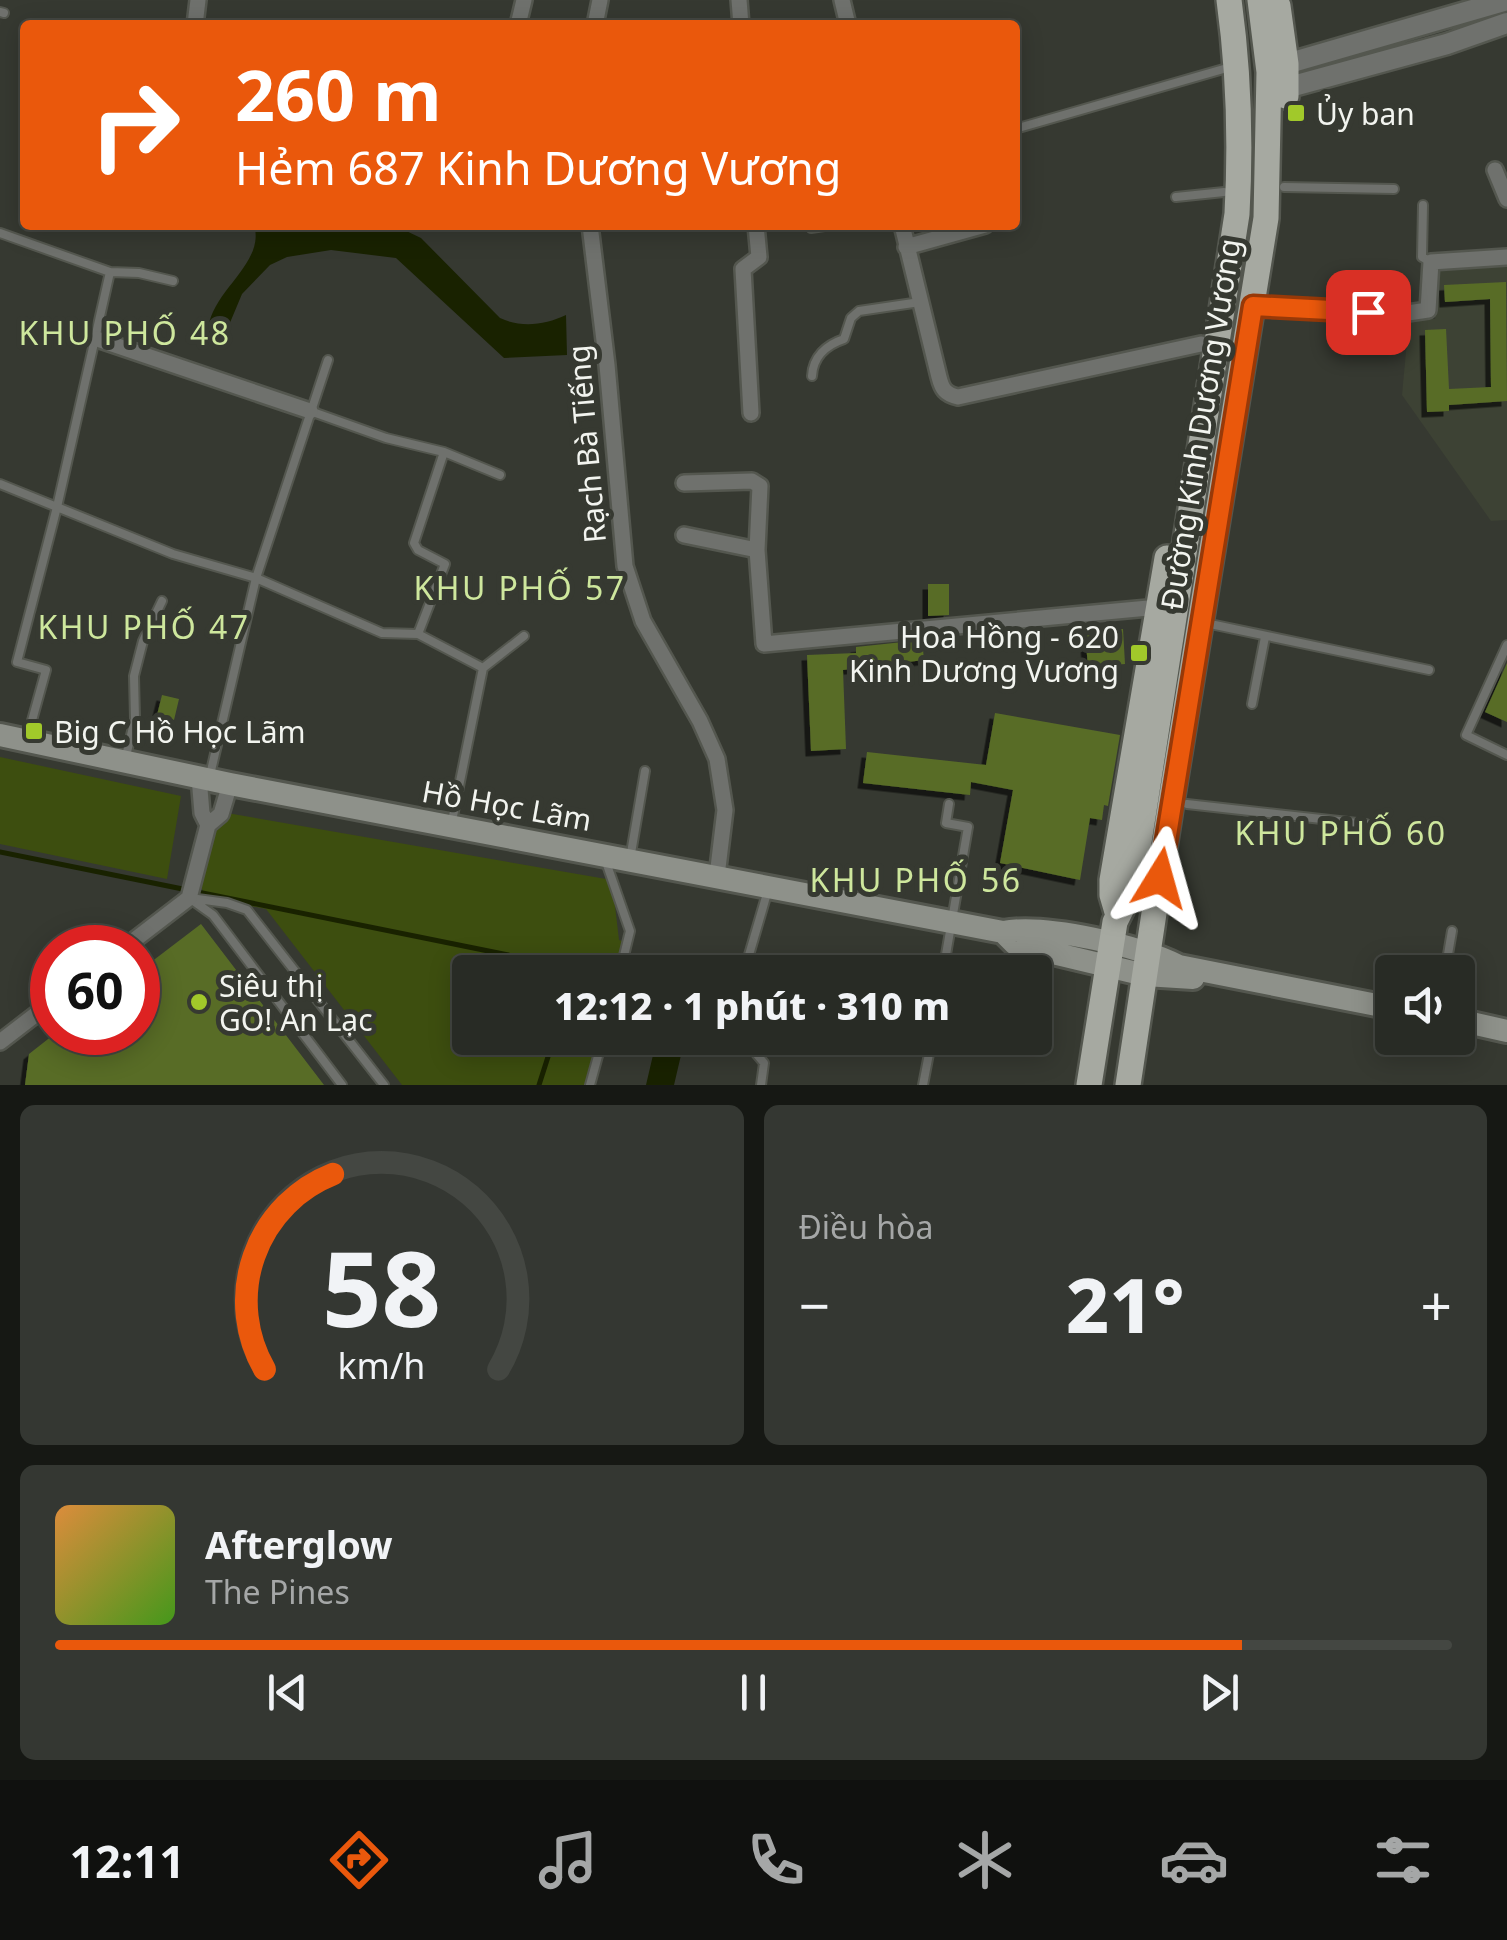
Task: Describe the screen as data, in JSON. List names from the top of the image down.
{
  "streets": {
    "main road": ["Đường Kinh Dương Vương", "Hồ Học Lãm"],
    "street": ["Rạch Bà Tiếng"]
  },
  "crossings": [
    ["Đường Kinh Dương Vương", "Hồ Học Lãm"],
    ["Rạch Bà Tiếng", "Hồ Học Lãm"]
  ],
  "districts": [
    "KHU PHỐ 48",
    "KHU PHỐ 57",
    "KHU PHỐ 47",
    "KHU PHỐ 60",
    "KHU PHỐ 56"
  ],
  "places": {
    "transit": ["Ủy ban", "Hoa Hồng - 620 Kinh Dương Vương", "Big C Hồ Học Lãm"],
    "other": ["Siêu thị GO! An Lạc"]
  },
  "page": {
    "turn": ["260 m", "Hẻm 687 Kinh Dương Vương"],
    "limit": "60",
    "trip": "12:12 · 1 phút · 310 m",
    "tile": "Điều hòa",
    "heat": ["−", "21°", "+"],
    "song": ["Afterglow", "The Pines"],
    "tabs": "12:11",
    "gauge": ["58", "km/h"]
  }
}
